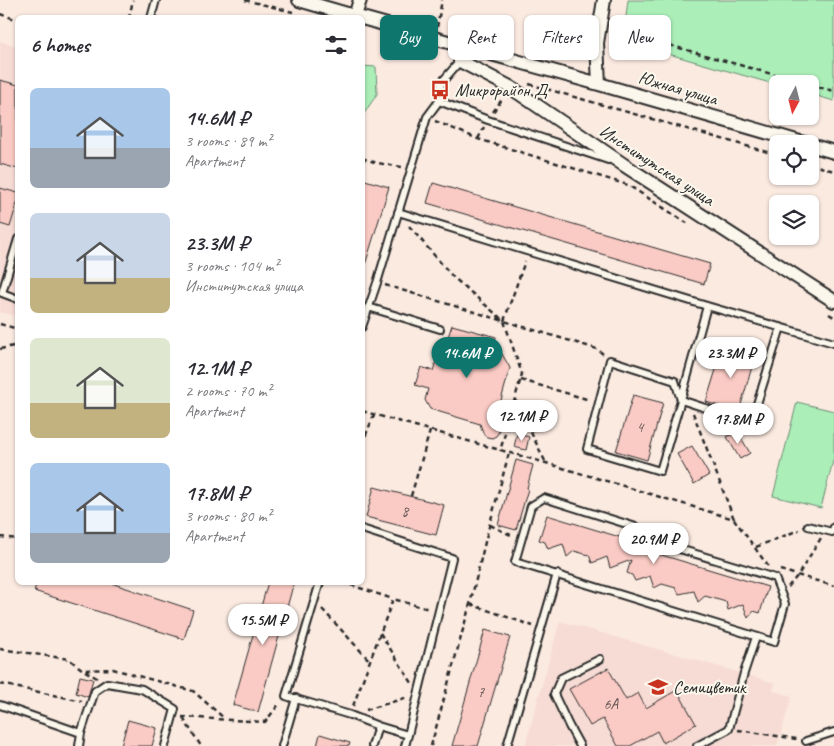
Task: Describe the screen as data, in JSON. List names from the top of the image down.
{
  "streets": {
    "street": ["Южная улица", "Институтская улица"]
  },
  "places": {
    "bus stop": ["Микрорайон Д"],
    "school or university": ["Семицветик"]
  },
  "house_numbers": [
    "4",
    "8",
    "7",
    "6А"
  ],
  "north": "bottom",
  "page": {
    "chip": [
      "Buy",
      "Rent",
      "Filters",
      "New"
    ],
    "heading": "6 homes",
    "list": [
      {
        "name": "14.6M ₽",
        "note": "3 rooms · 89 m² · Apartment"
      },
      {
        "name": "23.3M ₽",
        "note": "3 rooms · 104 m² · Институтская улица"
      },
      {
        "name": "12.1M ₽",
        "note": "2 rooms · 70 m² · Apartment"
      },
      {
        "name": "17.8M ₽",
        "note": "3 rooms · 80 m² · Apartment"
      }
    ],
    "price": [
      "14.6M ₽",
      "23.3M ₽",
      "12.1M ₽",
      "17.8M ₽",
      "20.9M ₽",
      "15.5M ₽"
    ]
  }
}
